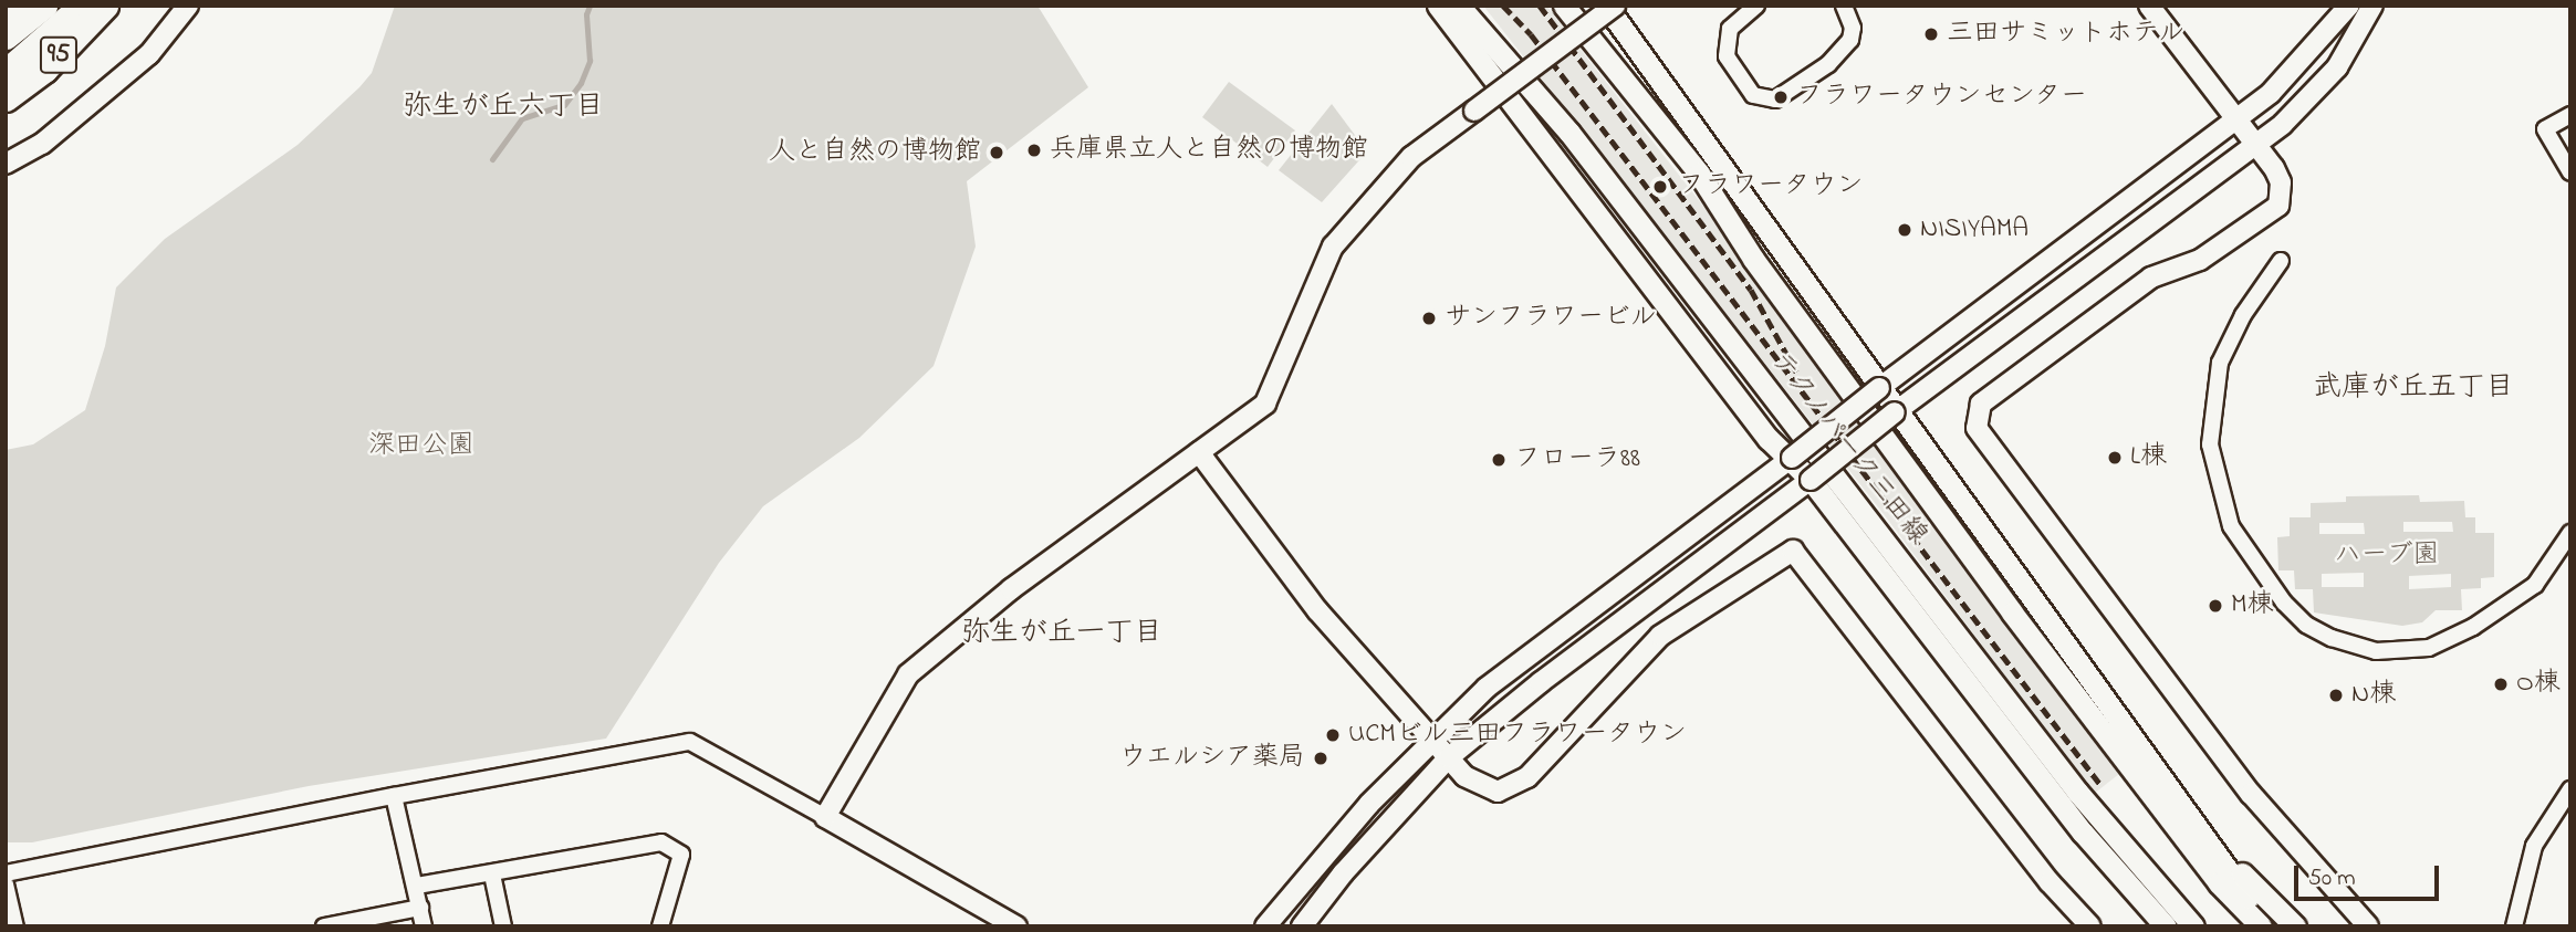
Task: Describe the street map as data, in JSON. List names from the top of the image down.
{
  "streets": {
    "main road": ["95", "テクノパーク三田線"]
  },
  "districts": ["弥生が丘六丁目", "武庫が丘五丁目", "弥生が丘一丁目"],
  "parks": ["深田公園", "ハーブ園"],
  "places": [
    "三田サミットホテル",
    "フラワータウンセンター",
    "兵庫県立人と自然の博物館",
    "人と自然の博物館",
    "フラワータウン",
    "NISIYAMA",
    "サンフラワービル",
    "L棟",
    "フローラ88",
    "M棟",
    "O棟",
    "N棟",
    "UCMビル三田フラワータウン",
    "ウエルシア薬局"
  ],
  "scale_bar": "50 m"
}
